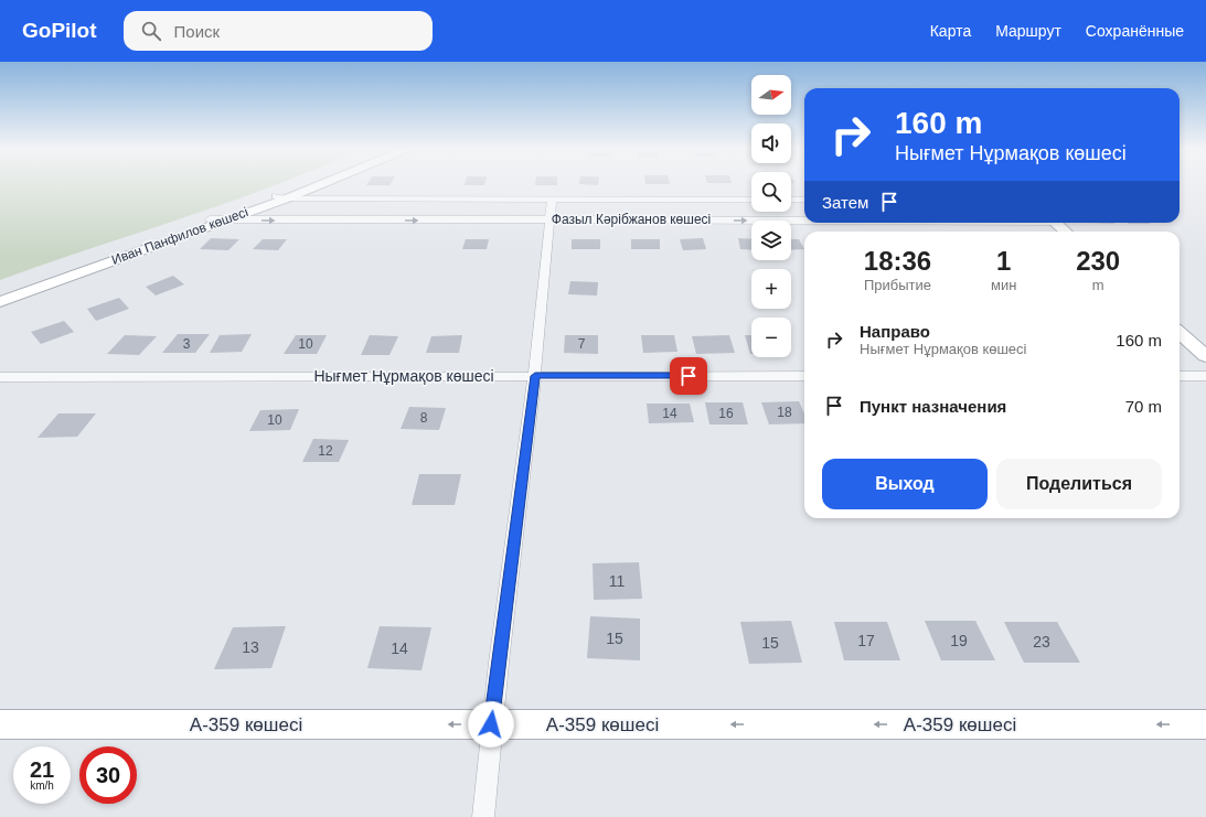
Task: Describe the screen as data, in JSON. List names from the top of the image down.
{
  "streets": {
    "street": [
      "Фазыл Кәрібжанов көшесі",
      "Иван Панфилов көшесі",
      "Нығмет Нұрмақов көшесі",
      "А-359 көшесі"
    ]
  },
  "crossings": [
    ["Фазыл Кәрібжанов көшесі", "Иван Панфилов көшесі"]
  ],
  "one_way": ["А-359 көшесі"],
  "house_numbers": [
    "3",
    "10",
    "7",
    "18",
    "14",
    "16",
    "8",
    "10",
    "12",
    "11",
    "15",
    "17",
    "19",
    "23",
    "15",
    "13",
    "14"
  ],
  "north": "right",
  "page": {
    "header": "GoPilot",
    "search": "Поиск",
    "nav": ["Карта", "Маршрут", "Сохранённые"],
    "map_buttons": ["+", "−"],
    "turn": ["160 m", "Нығмет Нұрмақов көшесі"],
    "then": "Затем",
    "eta": [
      "18:36",
      "Прибытие",
      "1",
      "мин",
      "230",
      "m"
    ],
    "list": [
      {
        "name": "Направо",
        "note": "Нығмет Нұрмақов көшесі",
        "value": "160 m"
      },
      {
        "name": "Пункт назначения",
        "value": "70 m"
      }
    ],
    "buttons": ["Выход", "Поделиться"],
    "speed": "21 km/h",
    "limit": "30"
  }
}
